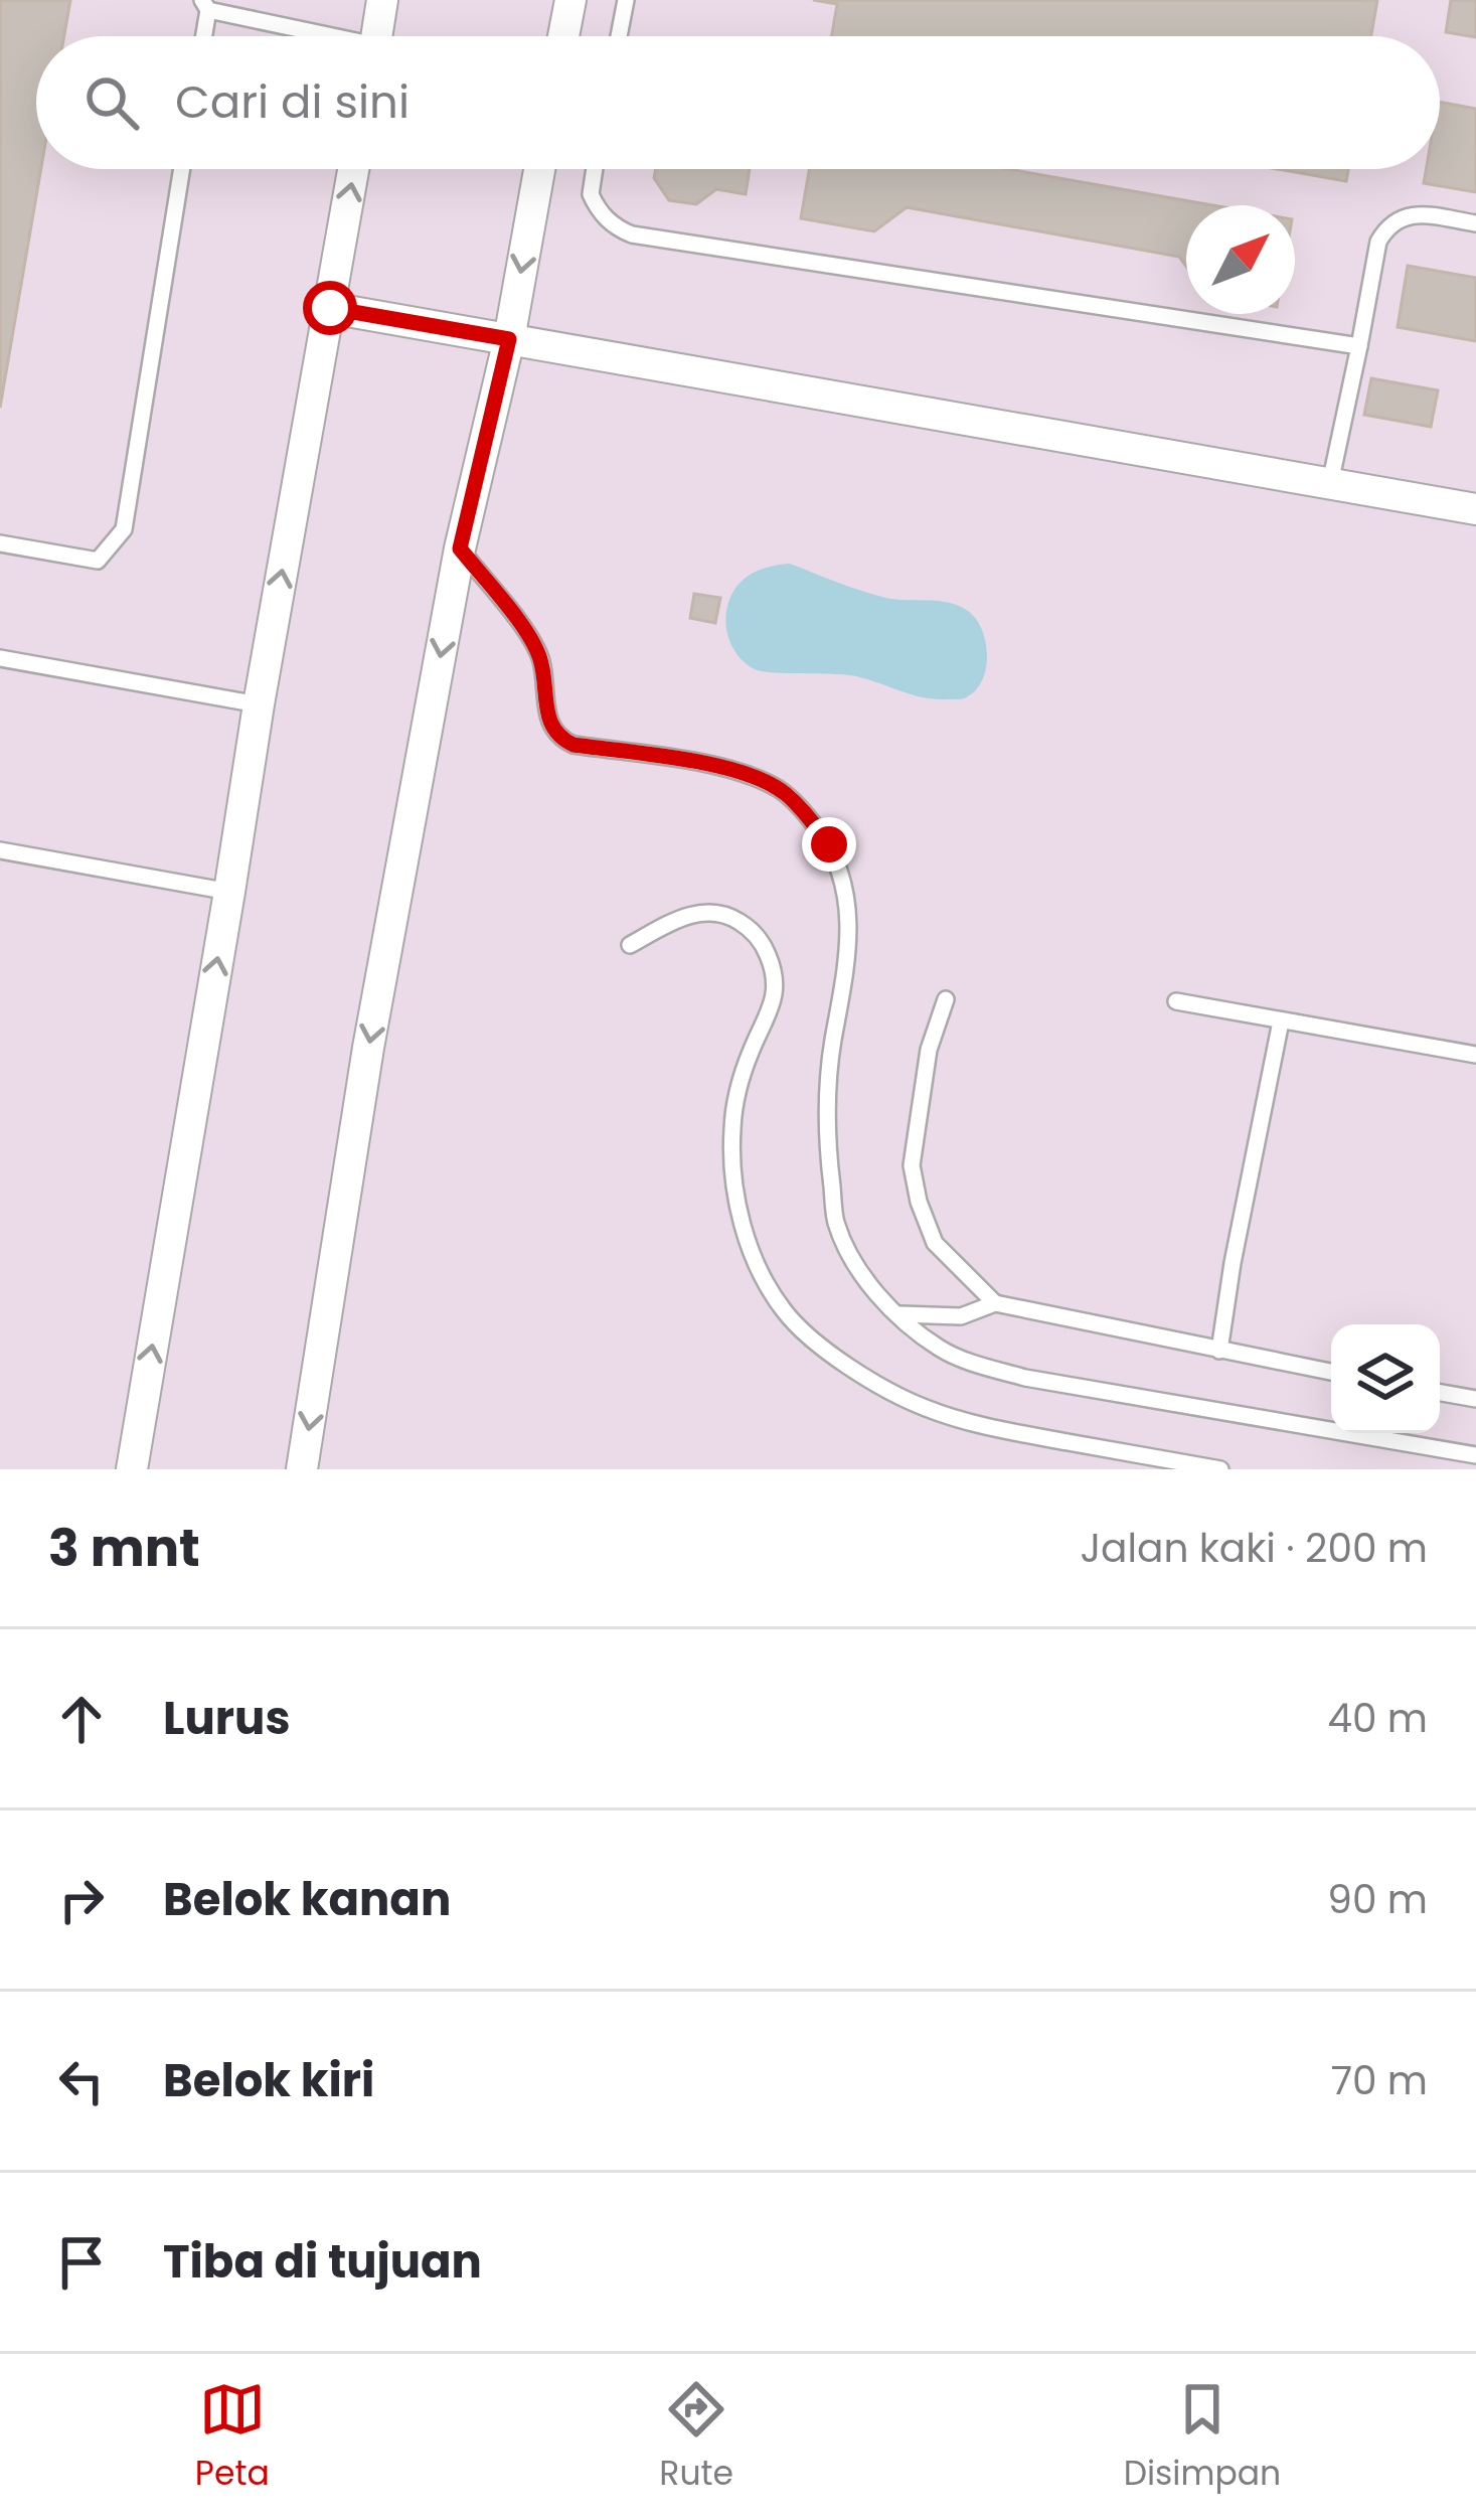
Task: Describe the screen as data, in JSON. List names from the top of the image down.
{
  "north": "top right",
  "page": {
    "search": "Cari di sini",
    "heading": ["3 mnt", "Jalan kaki · 200 m"],
    "list": [
      ["Lurus", "40 m"],
      ["Belok kanan", "90 m"],
      ["Belok kiri", "70 m"],
      "Tiba di tujuan"
    ],
    "nav": ["Peta", "Rute", "Disimpan"]
  }
}
